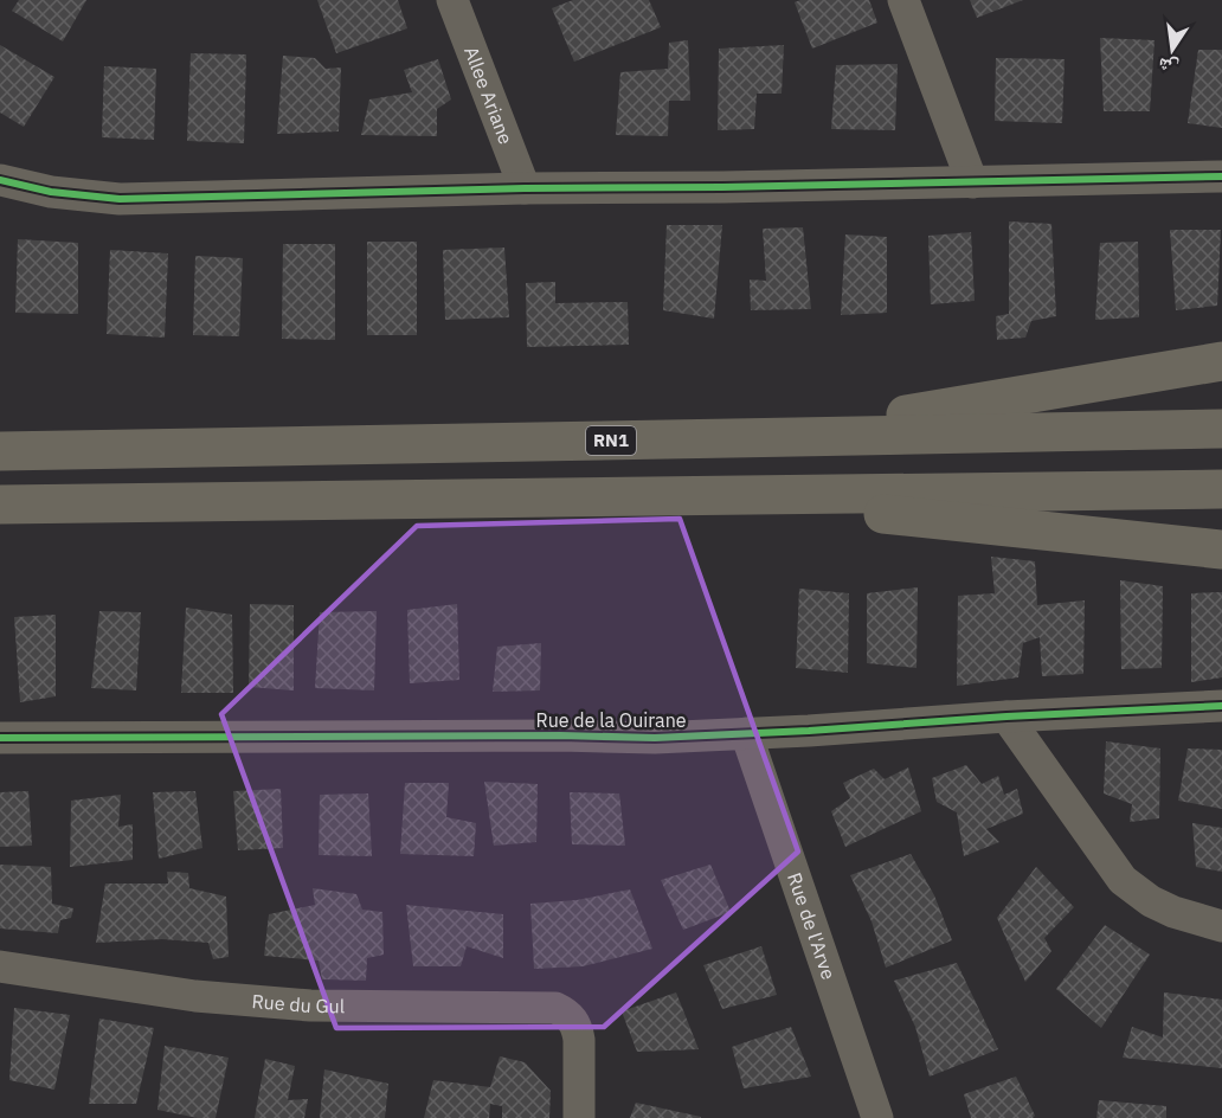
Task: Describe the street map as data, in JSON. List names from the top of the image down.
{
  "streets": {
    "highway": ["RN1"],
    "street": [
      "Allee Ariane",
      "Rue de la Ouirane",
      "Rue de l'Arve",
      "Rue du Gul"
    ]
  },
  "crossings": [
    ["Rue de la Ouirane", "Rue de l'Arve"]
  ],
  "north": "bottom"
}
